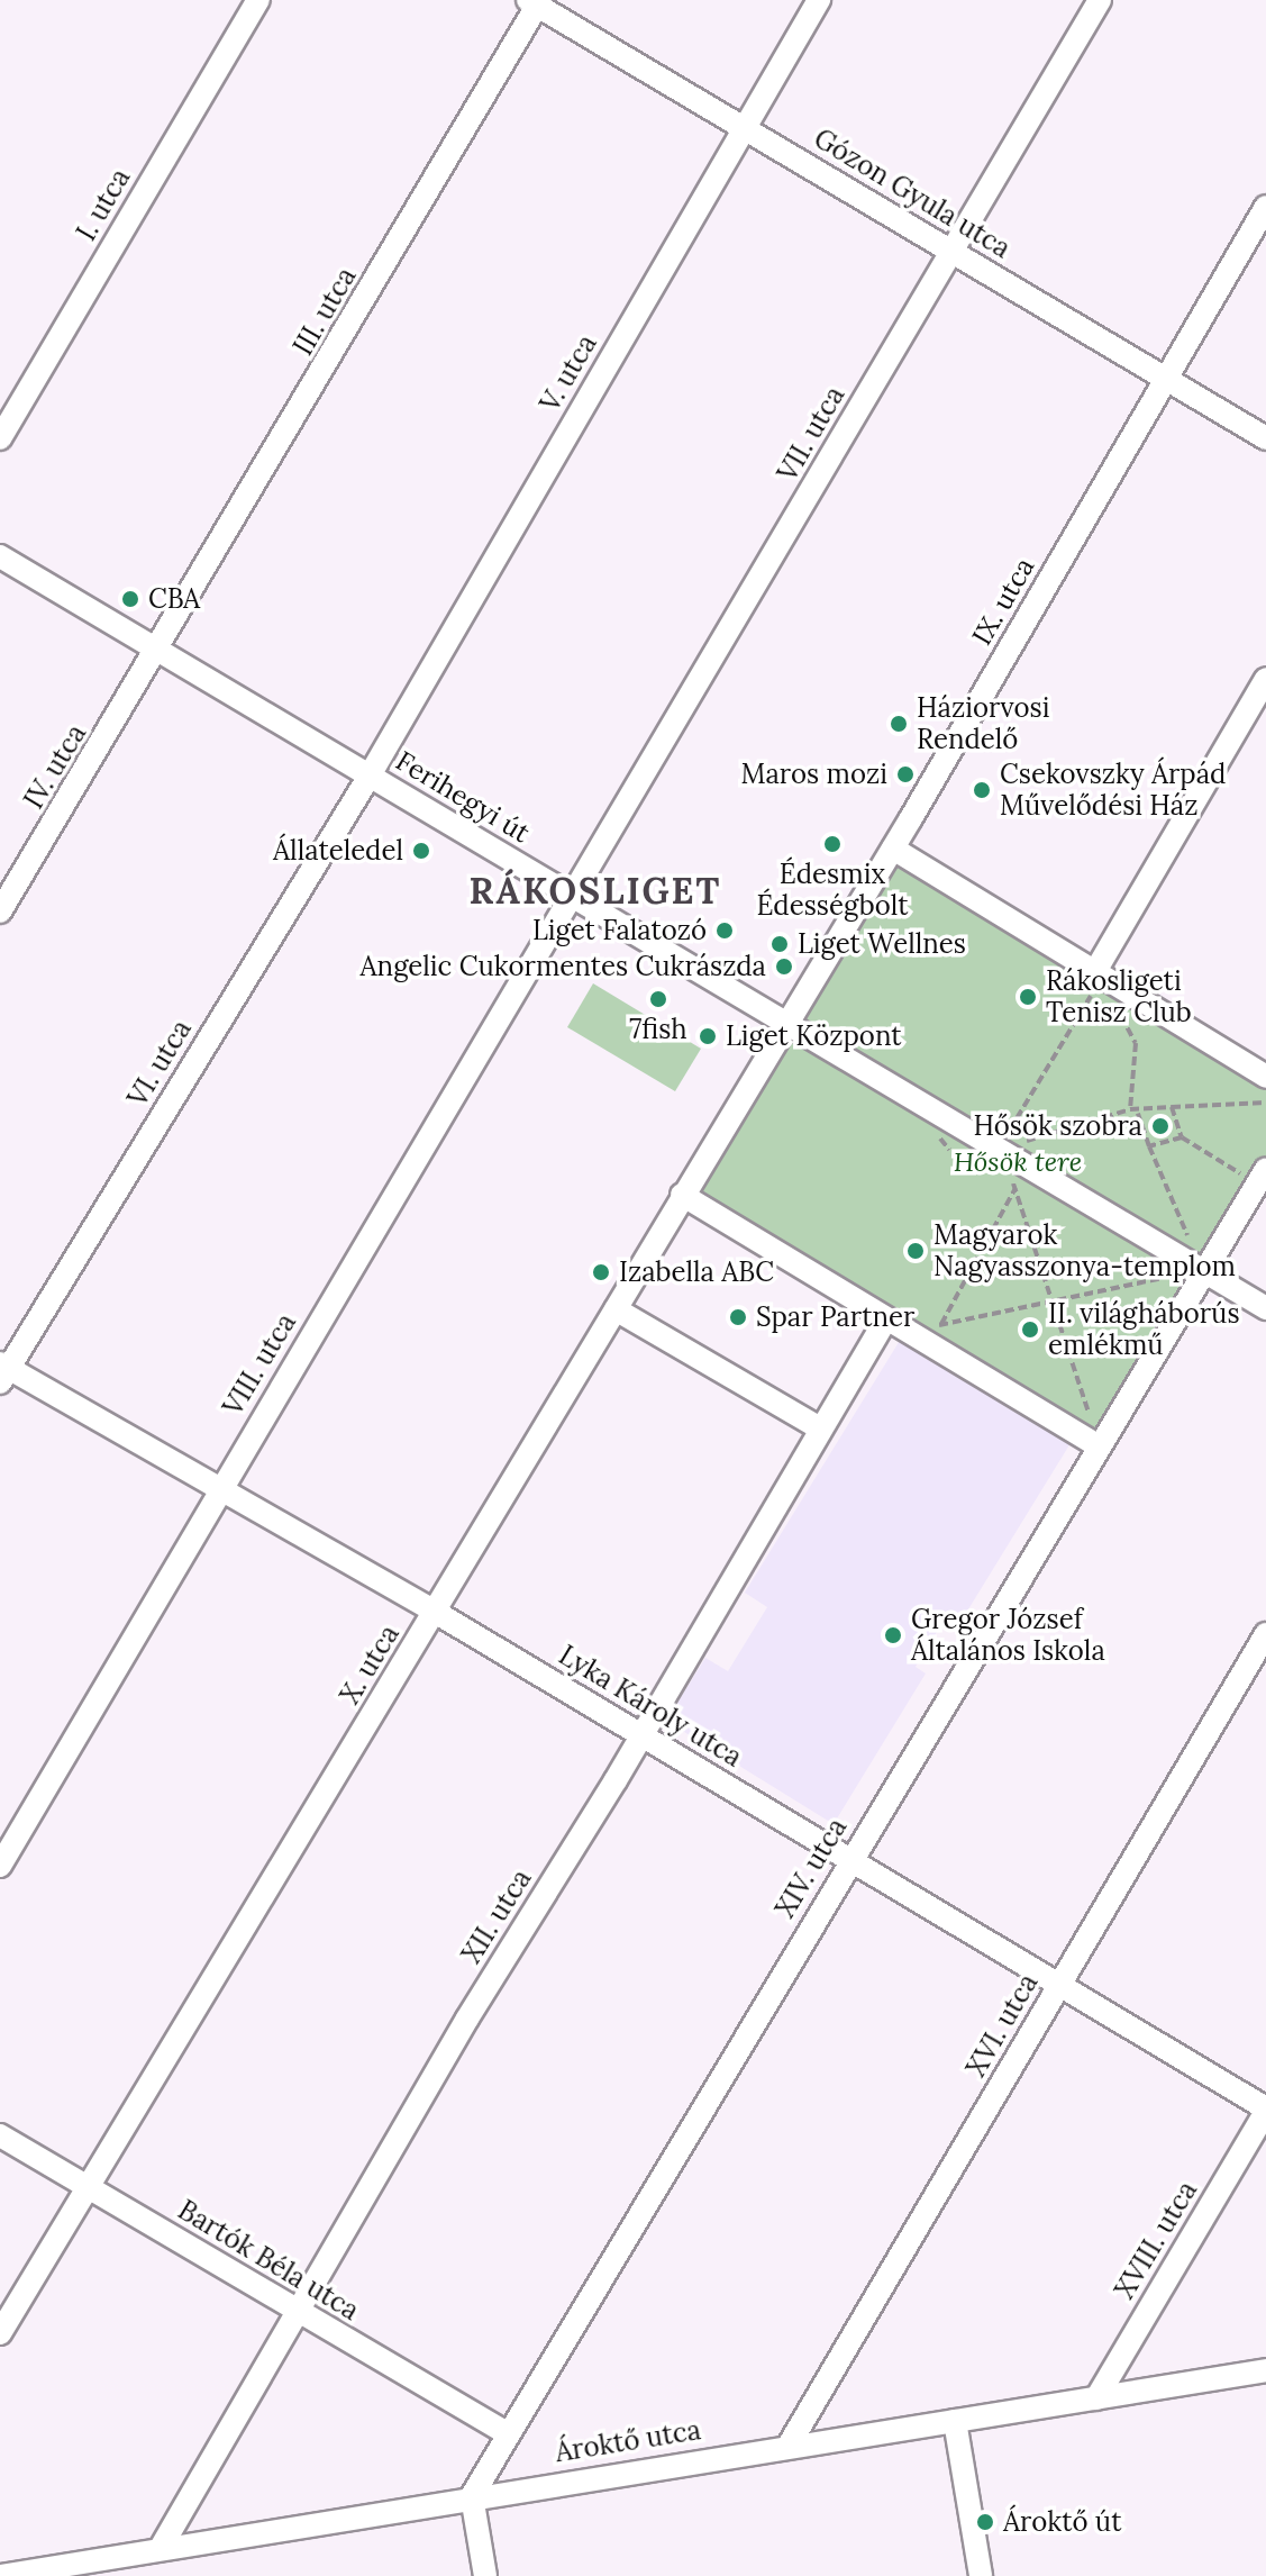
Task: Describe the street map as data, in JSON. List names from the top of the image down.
{
  "streets": {
    "street": [
      "Gózon Gyula utca",
      "I. utca",
      "III. utca",
      "V. utca",
      "VII. utca",
      "IX. utca",
      "IV. utca",
      "Ferihegyi út",
      "VI. utca",
      "VIII. utca",
      "X. utca",
      "Lyka Károly utca",
      "XIV. utca",
      "XII. utca",
      "XVI. utca",
      "XVIII. utca",
      "Bartók Béla utca",
      "Ároktő utca"
    ]
  },
  "crossings": [
    ["Gózon Gyula utca", "III. utca"],
    ["Gózon Gyula utca", "V. utca"],
    ["Gózon Gyula utca", "VII. utca"],
    ["Gózon Gyula utca", "IX. utca"],
    ["III. utca", "IV. utca"],
    ["III. utca", "Ferihegyi út"],
    ["V. utca", "Ferihegyi út"],
    ["V. utca", "VI. utca"],
    ["VII. utca", "Ferihegyi út"],
    ["VII. utca", "VIII. utca"],
    ["IX. utca", "Ferihegyi út"],
    ["IX. utca", "X. utca"],
    ["IV. utca", "Ferihegyi út"],
    ["Ferihegyi út", "VI. utca"],
    ["Ferihegyi út", "VIII. utca"],
    ["Ferihegyi út", "X. utca"],
    ["Ferihegyi út", "XIV. utca"],
    ["VI. utca", "Lyka Károly utca"],
    ["VIII. utca", "Lyka Károly utca"],
    ["X. utca", "Lyka Károly utca"],
    ["X. utca", "Bartók Béla utca"],
    ["Lyka Károly utca", "XIV. utca"],
    ["Lyka Károly utca", "XII. utca"],
    ["Lyka Károly utca", "XVI. utca"],
    ["Lyka Károly utca", "XVIII. utca"],
    ["XIV. utca", "Bartók Béla utca"],
    ["XIV. utca", "Ároktő utca"],
    ["XII. utca", "Bartók Béla utca"],
    ["XII. utca", "Ároktő utca"],
    ["XVI. utca", "Ároktő utca"],
    ["XVIII. utca", "Ároktő utca"]
  ],
  "districts": ["RÁKOSLIGET"],
  "parks": ["Hősök tere"],
  "places": [
    "CBA",
    "Háziorvosi Rendelő",
    "Maros mozi",
    "Csekovszky Árpád Művelődési Ház",
    "Édesmix Édességbolt",
    "Állateledel",
    "Liget Falatozó",
    "Liget Wellnes",
    "Angelic Cukormentes Cukrászda",
    "Rákosligeti Tenisz Club",
    "7fish",
    "Liget Központ",
    "Hősök szobra",
    "Magyarok Nagyasszonya-templom",
    "Izabella ABC",
    "Spar Partner",
    "II. világháborús emlékmű",
    "Gregor József Általános Iskola",
    "Ároktő út"
  ]
}
